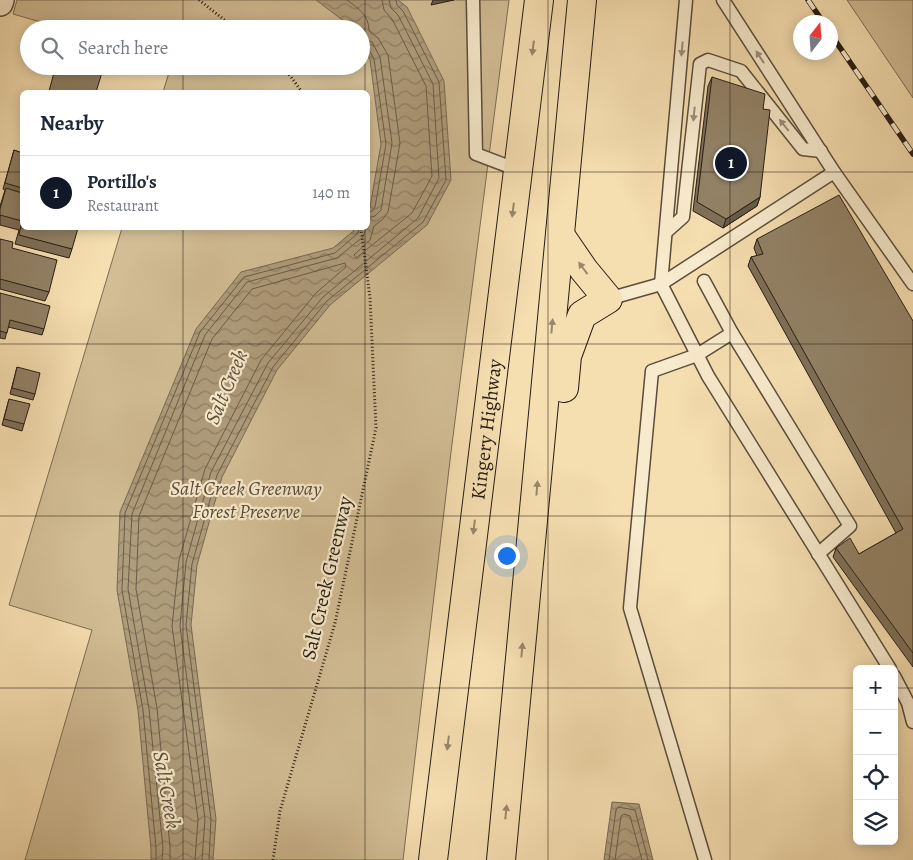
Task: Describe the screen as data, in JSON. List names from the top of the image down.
{
  "streets": {
    "highway": ["Kingery Highway"],
    "path": ["Salt Creek Greenway"]
  },
  "water": ["Salt Creek"],
  "parks": ["Salt Creek Greenway Forest Preserve"],
  "north": "top",
  "page": {
    "search": "Search here",
    "heading": "Nearby",
    "pins": "1",
    "list": [
      {
        "mark": "1",
        "name": "Portillo's",
        "note": "Restaurant",
        "value": "140 m"
      }
    ],
    "map_buttons": ["+", "−"]
  }
}
